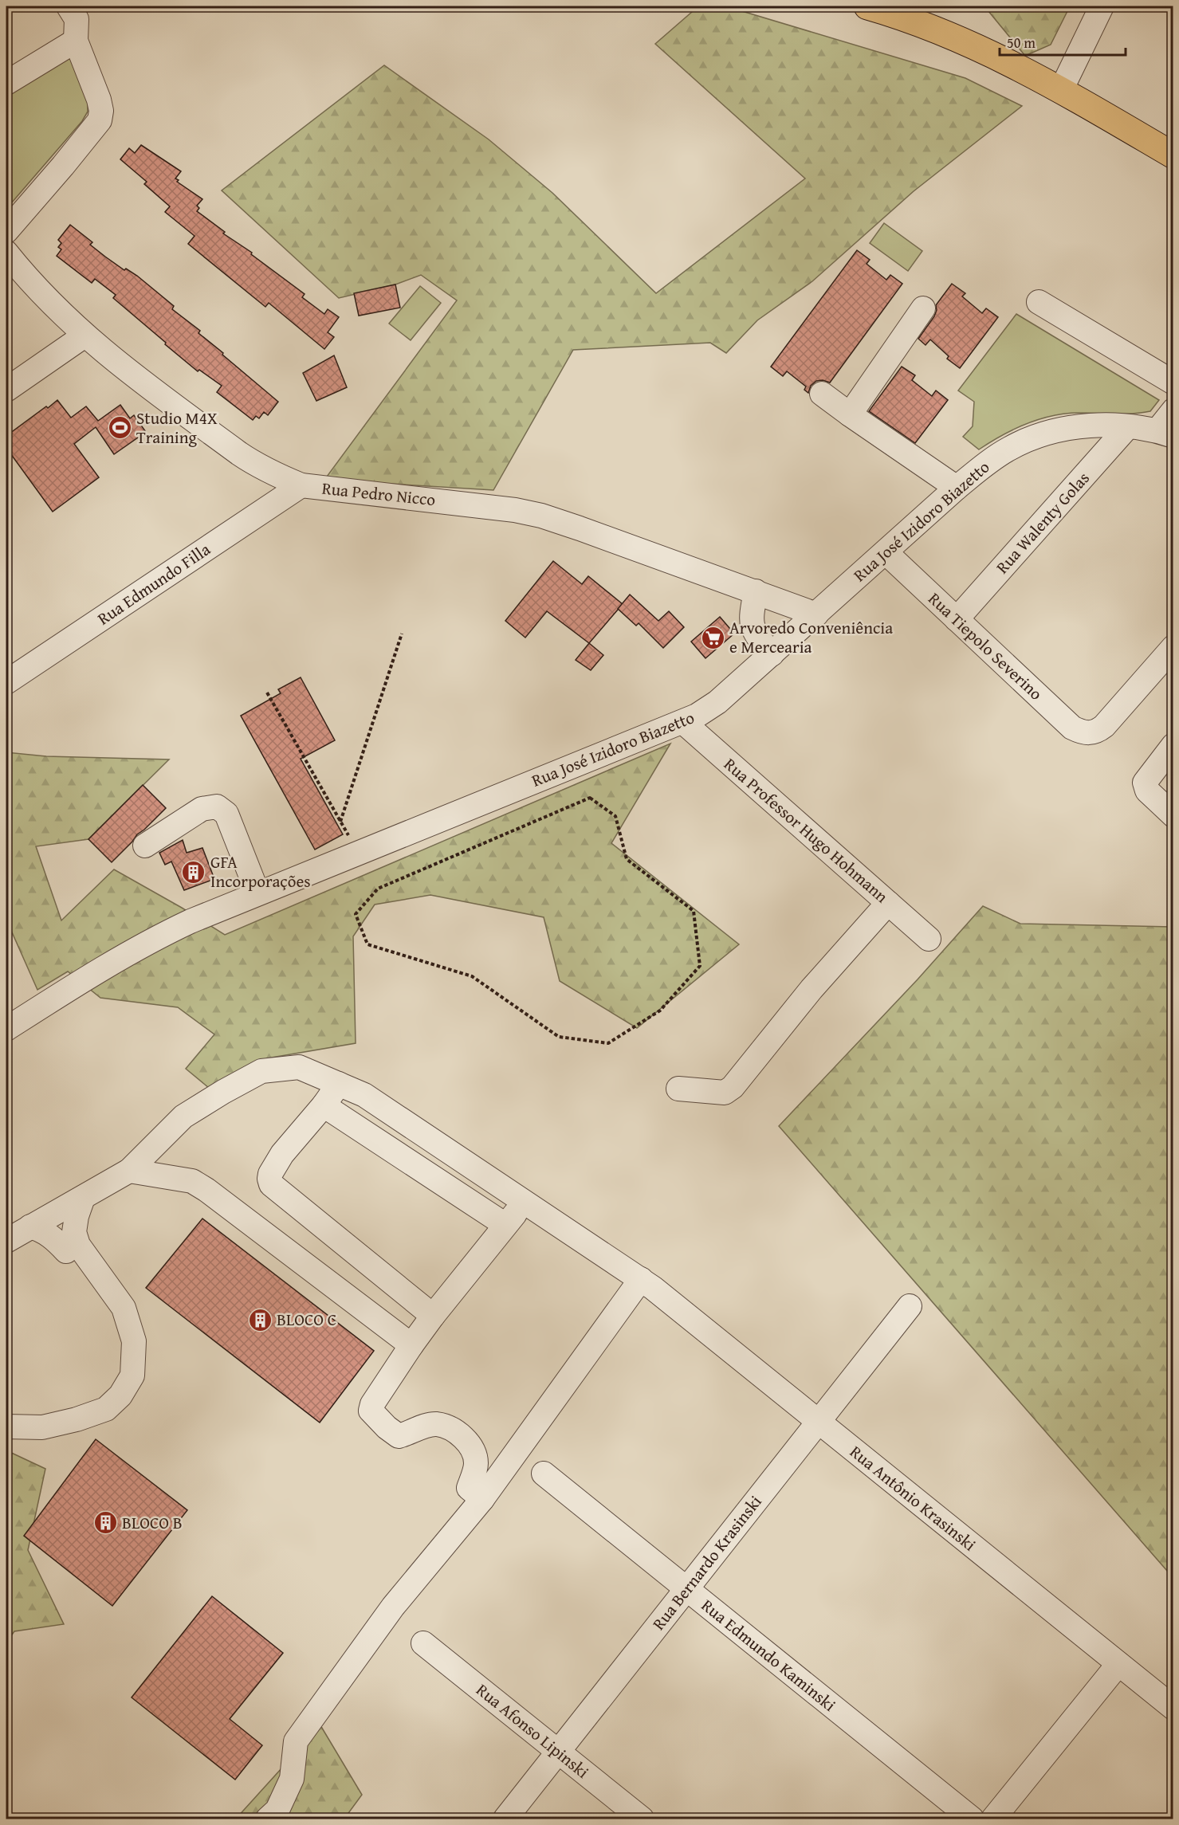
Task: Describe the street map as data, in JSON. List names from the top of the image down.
{
  "streets": {
    "street": [
      "Rua Pedro Nicco",
      "Rua José Izidoro Biazetto",
      "Rua Walenty Golas",
      "Rua Edmundo Filla",
      "Rua Tiepolo Severino",
      "Rua Professor Hugo Hohmann",
      "Rua Antônio Krasinski",
      "Rua Bernardo Krasinski",
      "Rua Edmundo Kaminski",
      "Rua Afonso Lipinski"
    ]
  },
  "crossings": [
    ["Rua Pedro Nicco", "Rua José Izidoro Biazetto"],
    ["Rua Pedro Nicco", "Rua Edmundo Filla"],
    ["Rua José Izidoro Biazetto", "Rua Walenty Golas"],
    ["Rua José Izidoro Biazetto", "Rua Tiepolo Severino"],
    ["Rua José Izidoro Biazetto", "Rua Professor Hugo Hohmann"],
    ["Rua Walenty Golas", "Rua Tiepolo Severino"],
    ["Rua Antônio Krasinski", "Rua Bernardo Krasinski"],
    ["Rua Bernardo Krasinski", "Rua Edmundo Kaminski"],
    ["Rua Bernardo Krasinski", "Rua Afonso Lipinski"]
  ],
  "places": {
    "sports": ["Studio M4X Training"],
    "supermarket": ["Arvoredo Conveniência e Mercearia"],
    "building": ["GFA Incorporações", "BLOCO C", "BLOCO B"]
  },
  "scale_bar": "50 m"
}
